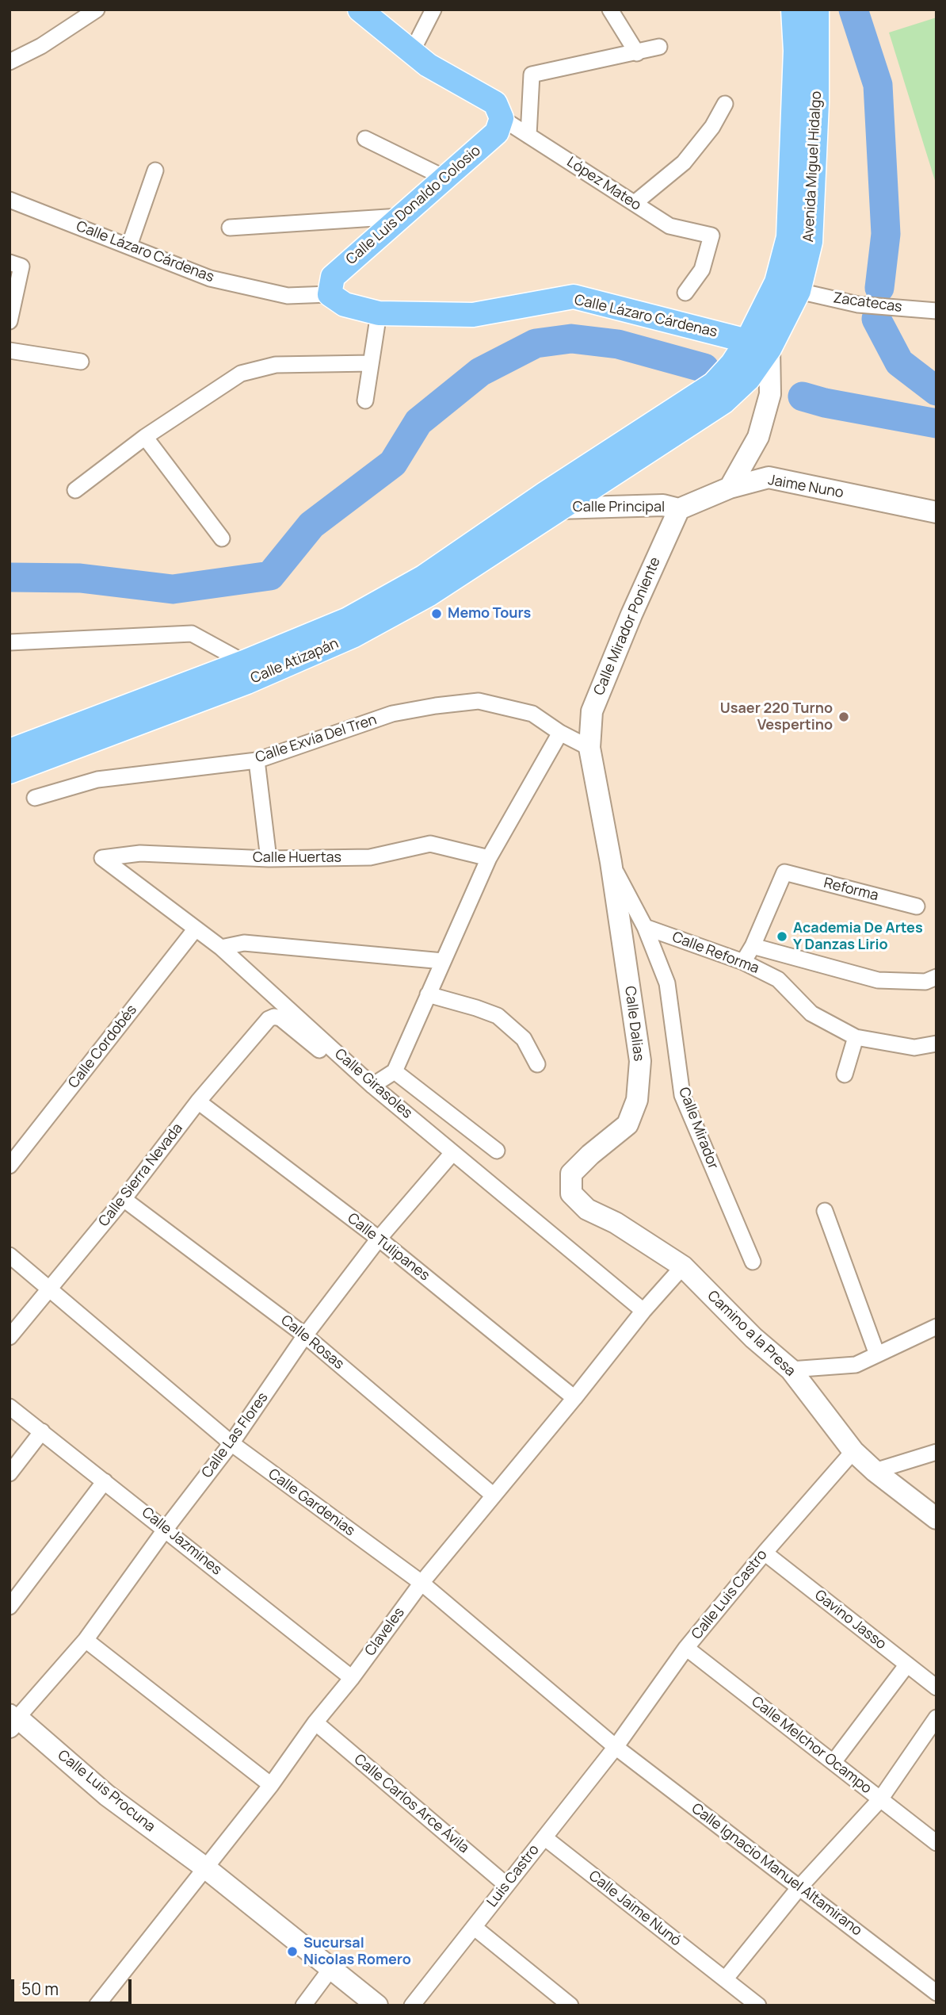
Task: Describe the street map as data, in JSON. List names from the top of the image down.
{
  "streets": {
    "main road": [
      "Avenida Miguel Hidalgo",
      "Calle Luis Donaldo Colosio",
      "Calle Lázaro Cárdenas",
      "Calle Atizapán"
    ],
    "street": [
      "López Mateo",
      "Zacatecas",
      "Jaime Nuno",
      "Calle Principal",
      "Calle Mirador Poniente",
      "Calle Exvía Del Tren",
      "Calle Huertas",
      "Reforma",
      "Calle Reforma",
      "Calle Dalias",
      "Calle Cordobés",
      "Calle Girasoles",
      "Calle Mirador",
      "Calle Sierra Nevada",
      "Calle Tulipanes",
      "Camino a la Presa",
      "Calle Rosas",
      "Calle Las Flores",
      "Calle Gardenias",
      "Calle Jazmines",
      "Calle Luis Castro",
      "Gavino Jasso",
      "Claveles",
      "Calle Melchor Ocampo",
      "Calle Luis Procuna",
      "Calle Carlos Arce Ávila",
      "Calle Ignacio Manuel Altamirano",
      "Luis Castro",
      "Calle Jaime Nunó"
    ]
  },
  "crossings": [
    ["Avenida Miguel Hidalgo", "Calle Lázaro Cárdenas"],
    ["Avenida Miguel Hidalgo", "Zacatecas"],
    ["Avenida Miguel Hidalgo", "Calle Principal"],
    ["Avenida Miguel Hidalgo", "Calle Atizapán"],
    ["López Mateo", "Calle Luis Donaldo Colosio"],
    ["Calle Luis Donaldo Colosio", "Calle Lázaro Cárdenas"],
    ["Jaime Nuno", "Calle Principal"],
    ["Jaime Nuno", "Calle Mirador Poniente"],
    ["Calle Principal", "Calle Mirador Poniente"],
    ["Calle Principal", "Calle Atizapán"],
    ["Calle Mirador Poniente", "Calle Exvía Del Tren"],
    ["Calle Huertas", "Calle Girasoles"],
    ["Reforma", "Calle Reforma"],
    ["Calle Reforma", "Calle Mirador"],
    ["Calle Dalias", "Camino a la Presa"],
    ["Calle Dalias", "Claveles"],
    ["Calle Cordobés", "Calle Girasoles"],
    ["Calle Girasoles", "Calle Sierra Nevada"],
    ["Calle Girasoles", "Calle Las Flores"],
    ["Calle Girasoles", "Claveles"],
    ["Calle Sierra Nevada", "Calle Tulipanes"],
    ["Calle Sierra Nevada", "Calle Rosas"],
    ["Calle Sierra Nevada", "Calle Gardenias"],
    ["Calle Tulipanes", "Calle Las Flores"],
    ["Calle Tulipanes", "Claveles"],
    ["Camino a la Presa", "Calle Luis Castro"],
    ["Camino a la Presa", "Claveles"],
    ["Calle Rosas", "Calle Las Flores"],
    ["Calle Rosas", "Claveles"],
    ["Calle Las Flores", "Calle Gardenias"],
    ["Calle Las Flores", "Calle Jazmines"],
    ["Calle Las Flores", "Calle Luis Procuna"],
    ["Calle Gardenias", "Calle Luis Castro"],
    ["Calle Gardenias", "Claveles"],
    ["Calle Gardenias", "Calle Ignacio Manuel Altamirano"],
    ["Calle Gardenias", "Luis Castro"],
    ["Calle Jazmines", "Claveles"],
    ["Calle Luis Castro", "Gavino Jasso"],
    ["Calle Luis Castro", "Calle Melchor Ocampo"],
    ["Calle Luis Castro", "Calle Ignacio Manuel Altamirano"],
    ["Calle Luis Castro", "Luis Castro"],
    ["Claveles", "Calle Luis Procuna"],
    ["Claveles", "Calle Carlos Arce Ávila"],
    ["Calle Carlos Arce Ávila", "Luis Castro"],
    ["Calle Ignacio Manuel Altamirano", "Luis Castro"],
    ["Luis Castro", "Calle Jaime Nunó"]
  ],
  "places": [
    "Memo Tours",
    "Usaer 220 Turno Vespertino",
    "Academia De Artes Y Danzas Lirio",
    "Sucursal Nicolas Romero"
  ],
  "scale_bar": "50 m"
}
